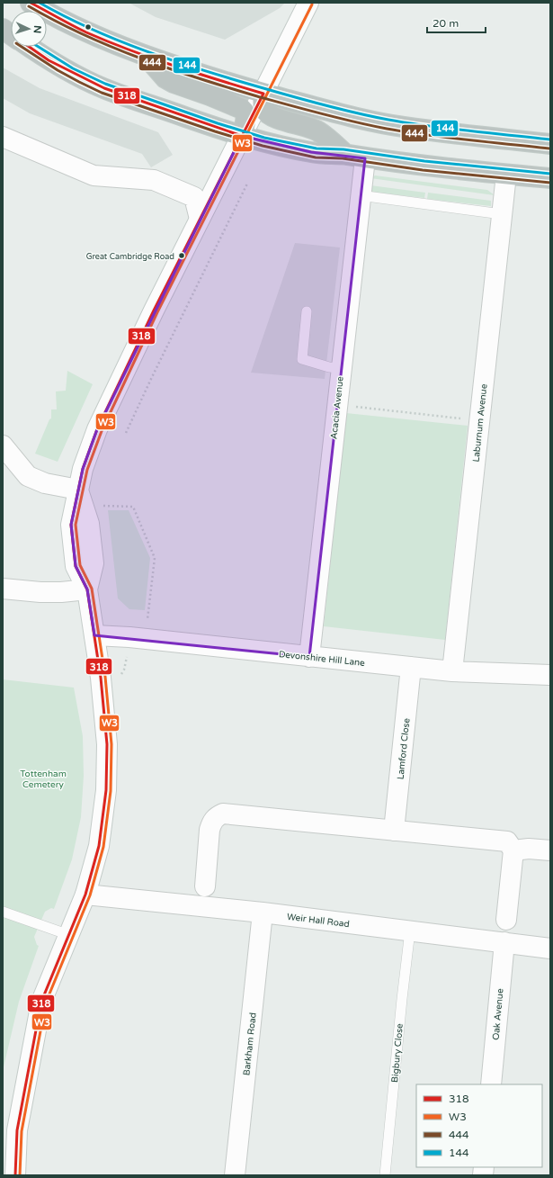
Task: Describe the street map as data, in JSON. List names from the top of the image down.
{
  "streets": {
    "street": [
      "Acacia Avenue",
      "Laburnum Avenue",
      "Devonshire Hill Lane",
      "Lamford Close",
      "Weir Hall Road",
      "Oak Avenue",
      "Barkham Road"
    ],
    "lane": ["Bigbury Close"]
  },
  "crossings": [
    ["Acacia Avenue", "Devonshire Hill Lane"],
    ["Laburnum Avenue", "Devonshire Hill Lane"],
    ["Devonshire Hill Lane", "Lamford Close"],
    ["Weir Hall Road", "Oak Avenue"],
    ["Weir Hall Road", "Barkham Road"],
    ["Weir Hall Road", "Bigbury Close"]
  ],
  "parks": ["Tottenham Cemetery"],
  "places": ["Great Cambridge Road"],
  "lines": [
    "transit line 318",
    "transit line 144",
    "transit line W3",
    "transit line 444"
  ],
  "legend": [
    "318",
    "W3",
    "444",
    "144"
  ],
  "scale_bar": "20 m",
  "north": "right"
}
